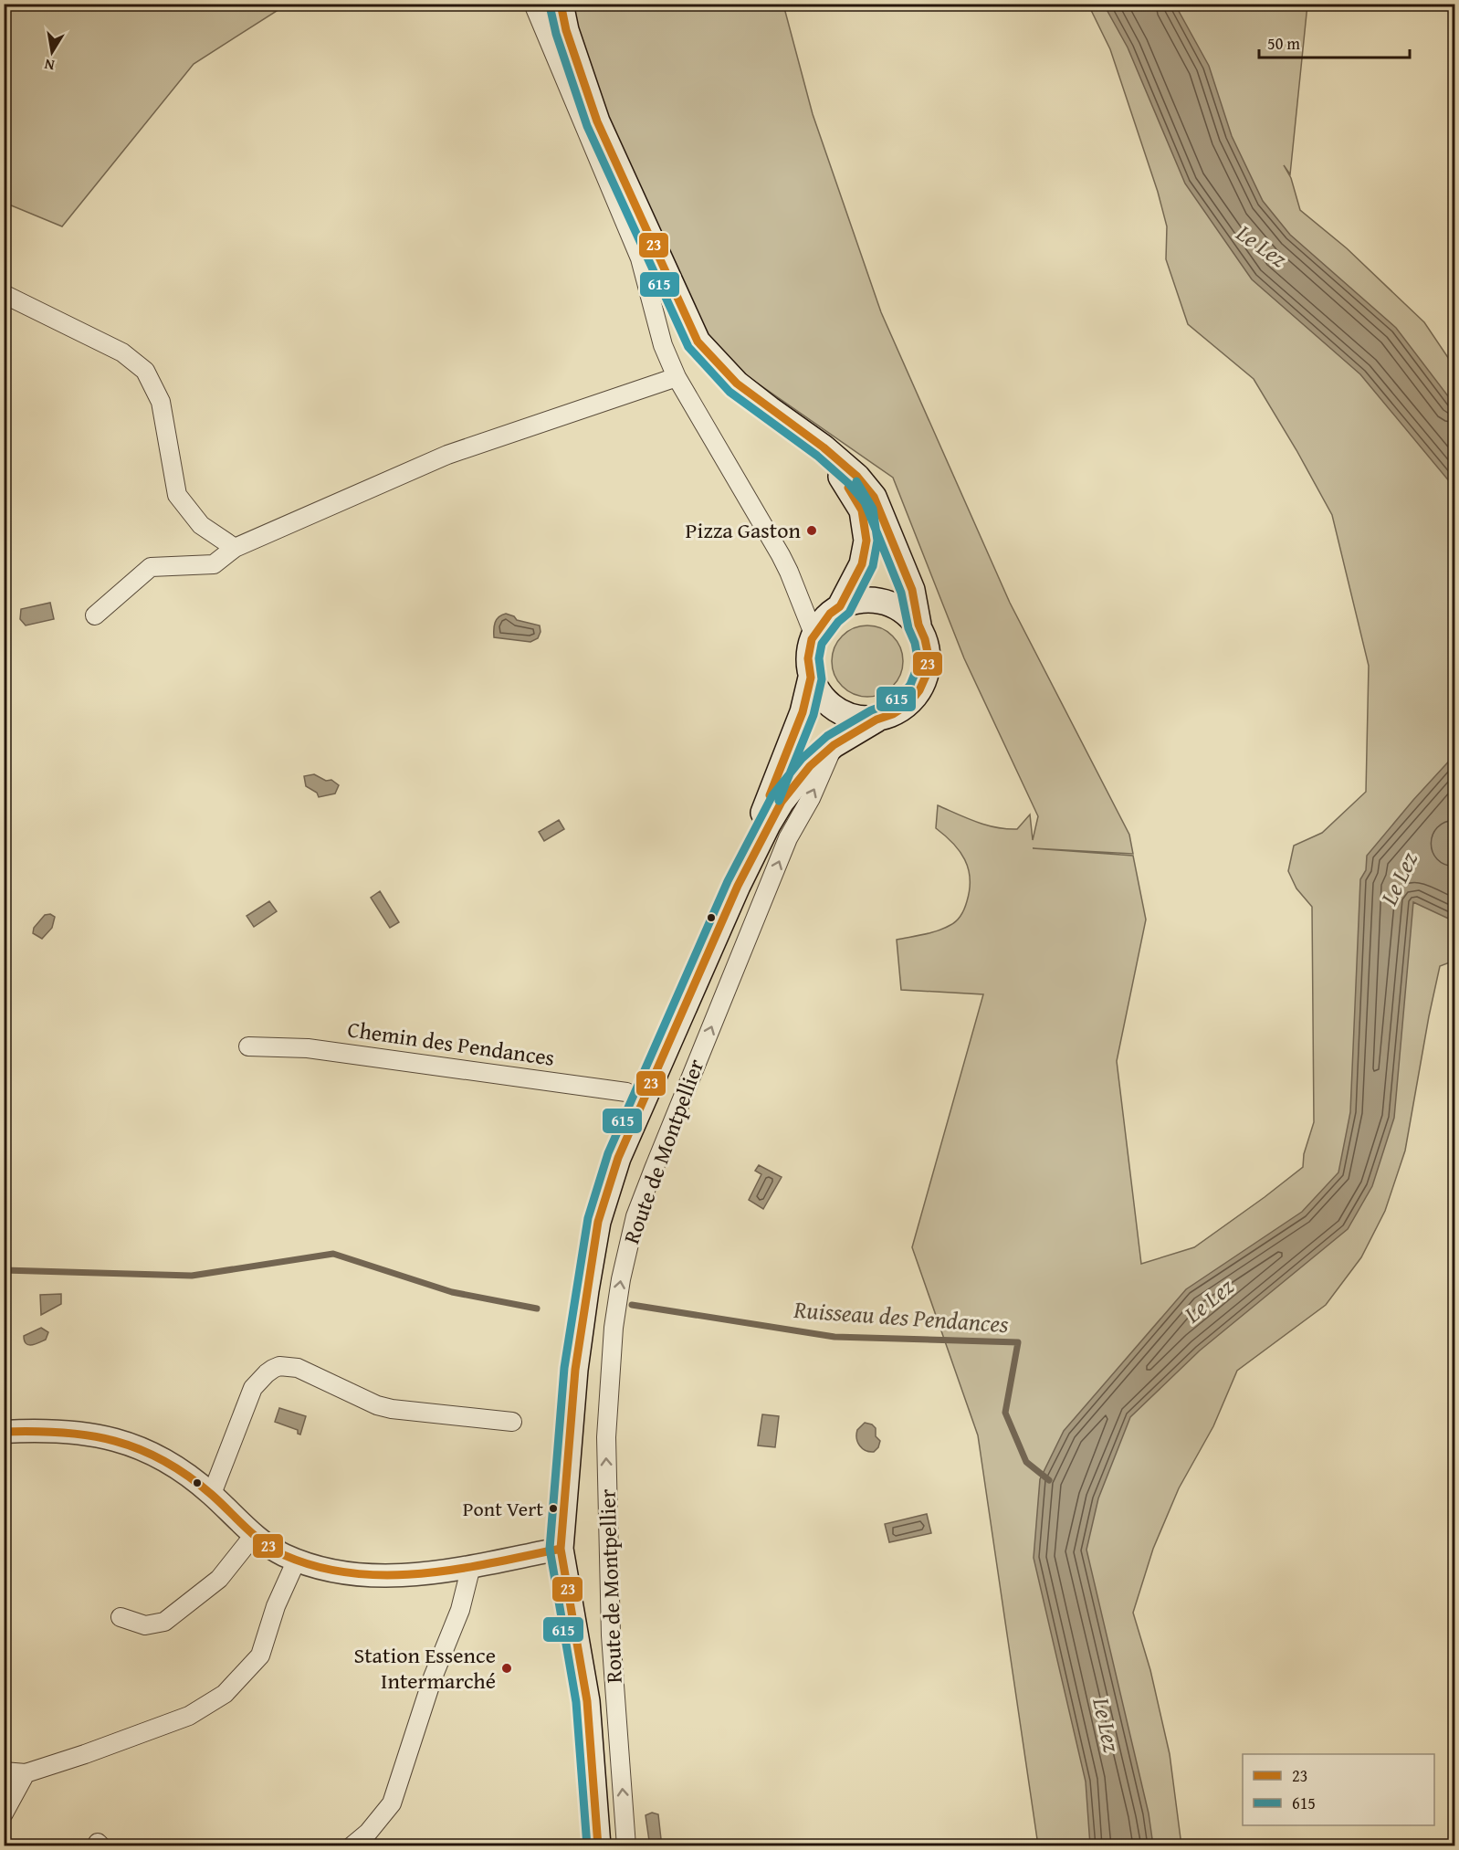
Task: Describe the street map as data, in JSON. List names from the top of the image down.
{
  "streets": {
    "main road": ["Route de Montpellier"],
    "street": ["Chemin des Pendances"]
  },
  "crossings": [
    ["Chemin des Pendances", "Route de Montpellier"]
  ],
  "water": ["Le Lez", "Ruisseau des Pendances"],
  "places": ["Pizza Gaston", "Pont Vert", "Station Essence Intermarché"],
  "lines": ["transit line 23", "transit line 615"],
  "legend": ["23", "615"],
  "scale_bar": "50 m",
  "north": "bottom"
}
